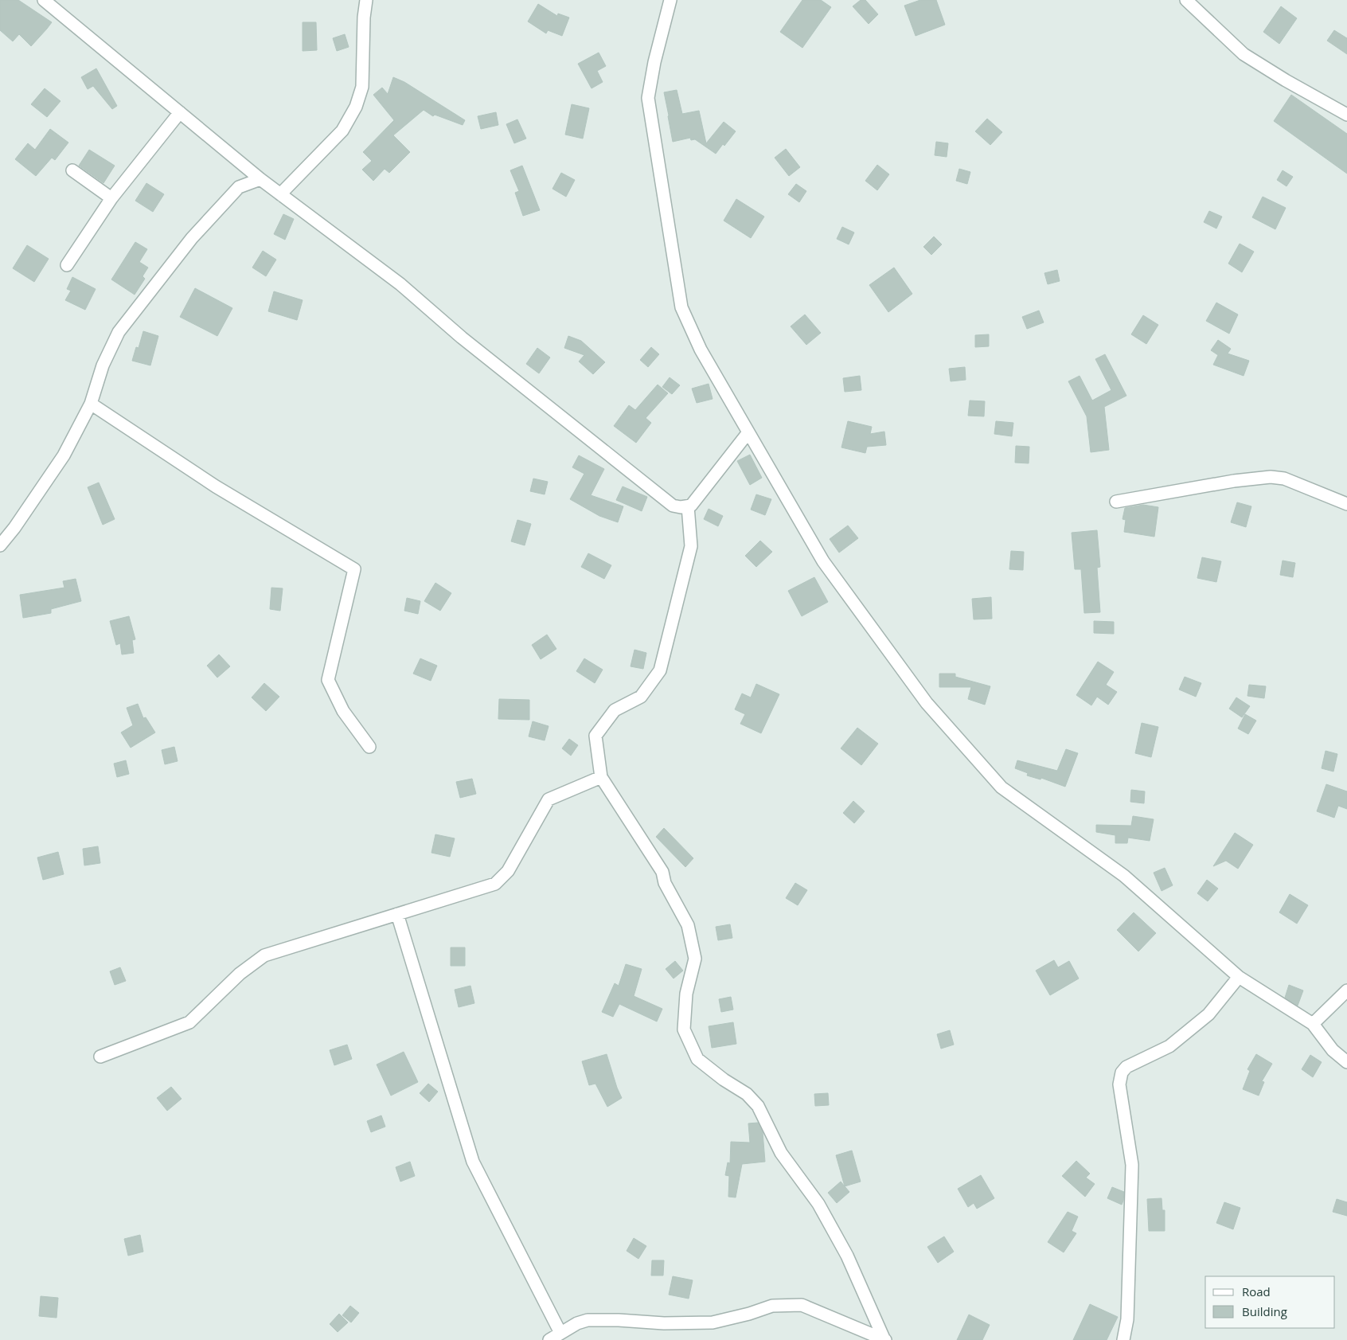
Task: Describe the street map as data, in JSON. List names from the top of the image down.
{
  "legend": ["Road", "Building"]
}
